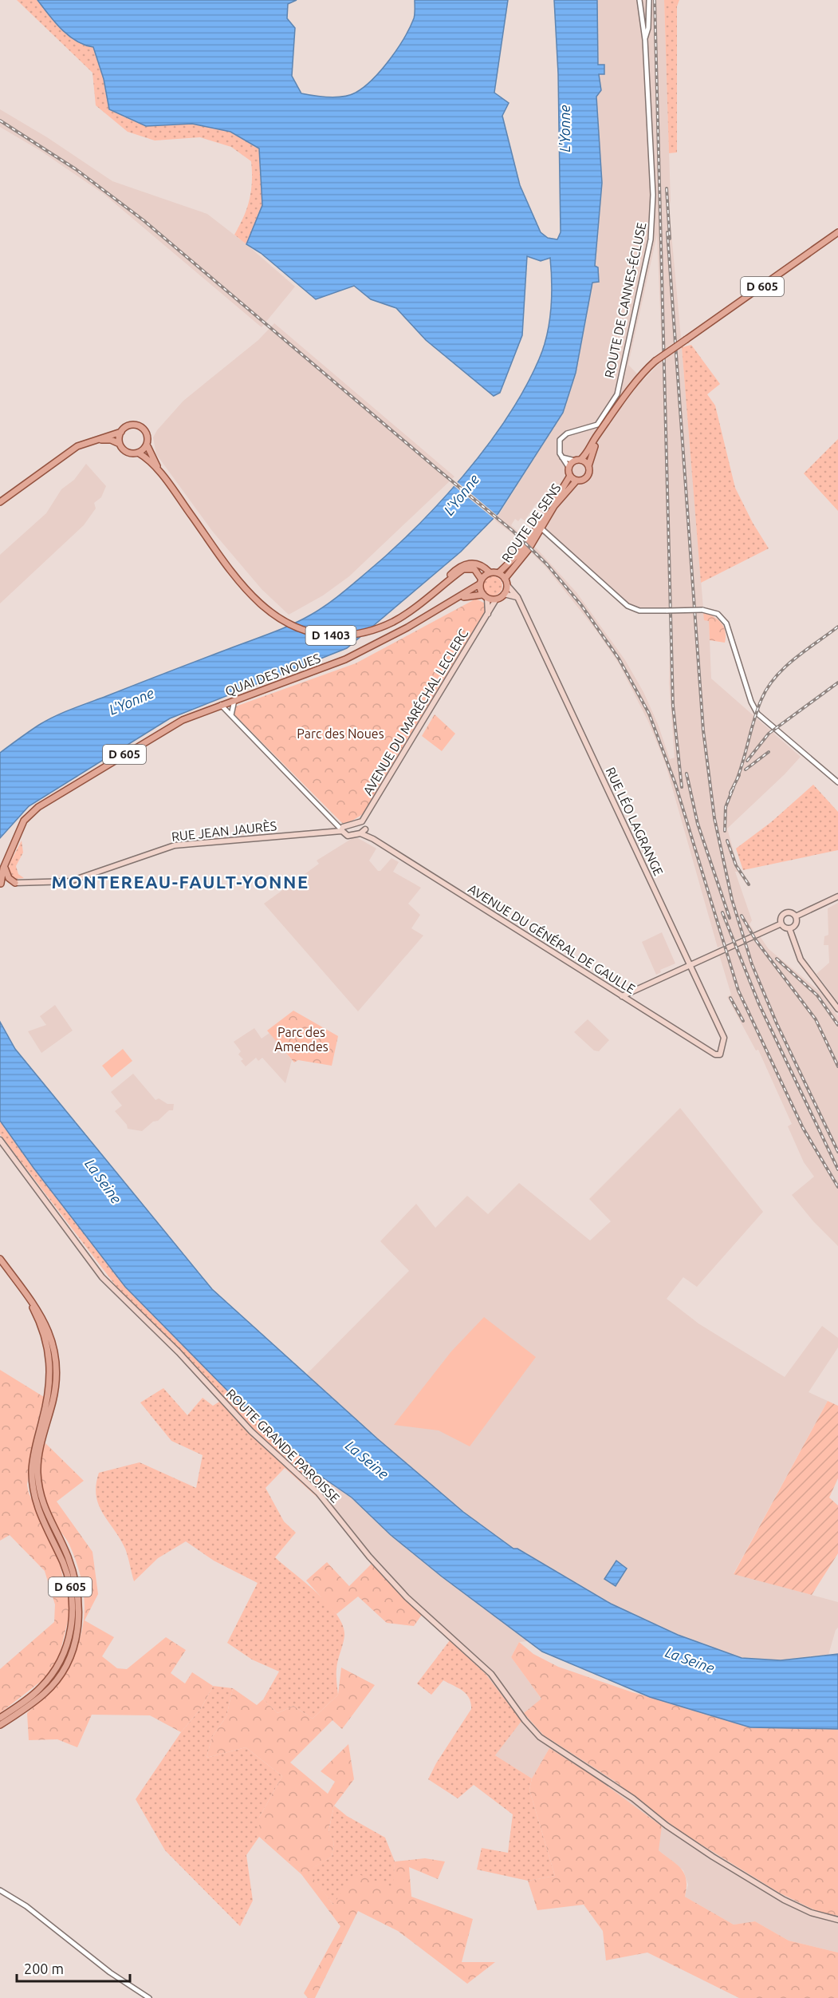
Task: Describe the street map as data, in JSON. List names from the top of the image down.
{
  "streets": {
    "main road": [
      "D 605",
      "ROUTE DE SENS",
      "D 1403",
      "QUAI DES NOUES",
      "AVENUE DU MARÉCHAL LECLERC",
      "RUE LÉO LAGRANGE",
      "RUE JEAN JAURÈS",
      "AVENUE DU GÉNÉRAL DE GAULLE",
      "ROUTE GRANDE PAROISSE"
    ],
    "street": ["ROUTE DE CANNES-ÉCLUSE"]
  },
  "crossings": [
    ["D 605", "ROUTE DE SENS"],
    ["D 605", "D 1403"],
    ["D 605", "QUAI DES NOUES"],
    ["D 605", "AVENUE DU MARÉCHAL LECLERC"],
    ["D 605", "RUE LÉO LAGRANGE"],
    ["D 605", "RUE JEAN JAURÈS"],
    ["ROUTE DE SENS", "D 1403"],
    ["ROUTE DE SENS", "AVENUE DU MARÉCHAL LECLERC"],
    ["ROUTE DE SENS", "RUE LÉO LAGRANGE"],
    ["D 1403", "AVENUE DU MARÉCHAL LECLERC"],
    ["D 1403", "RUE LÉO LAGRANGE"],
    ["AVENUE DU MARÉCHAL LECLERC", "RUE LÉO LAGRANGE"],
    ["AVENUE DU MARÉCHAL LECLERC", "AVENUE DU GÉNÉRAL DE GAULLE"],
    ["RUE LÉO LAGRANGE", "AVENUE DU GÉNÉRAL DE GAULLE"]
  ],
  "districts": ["MONTEREAU-FAULT-YONNE"],
  "water": ["L'Yonne", "La Seine"],
  "parks": ["Parc des Noues", "Parc des Amendes"],
  "scale_bar": "200 m"
}
